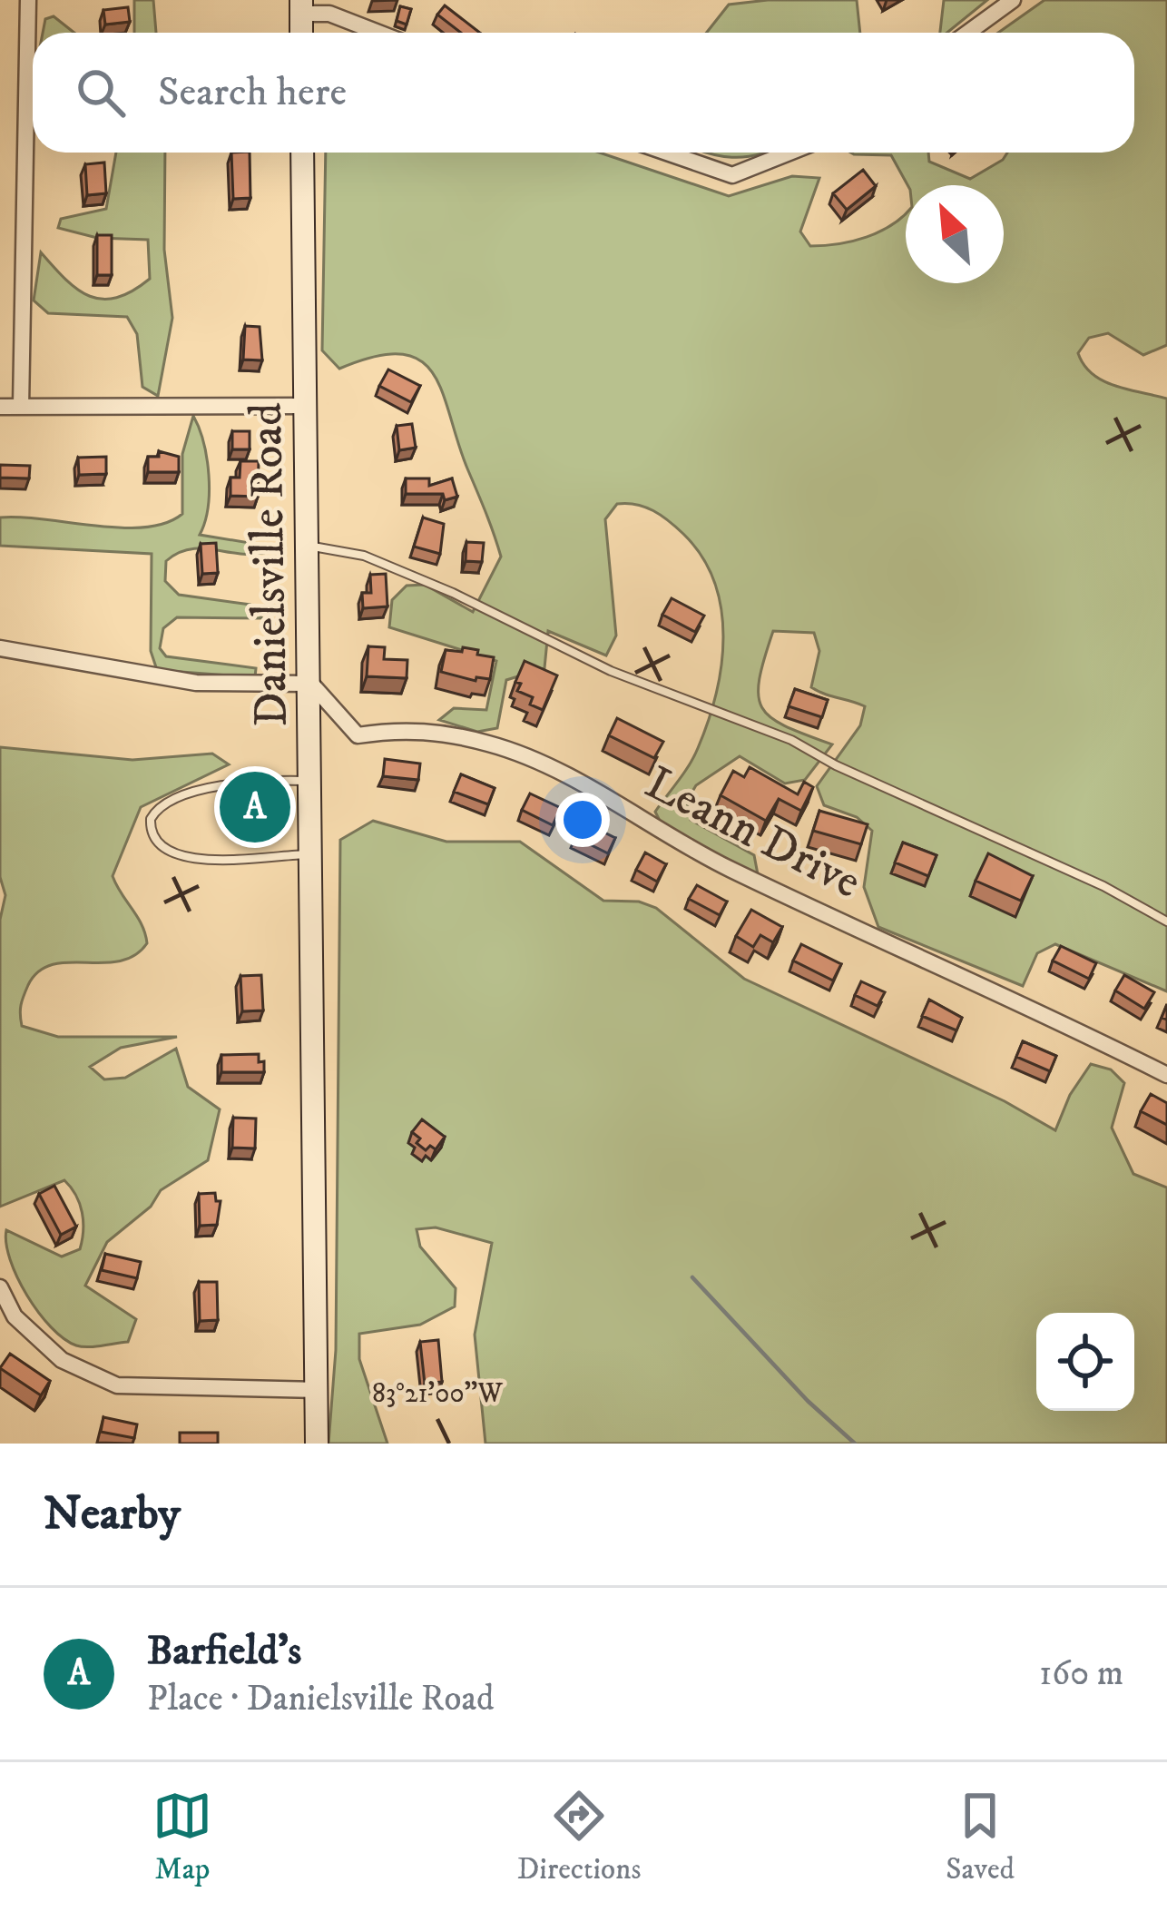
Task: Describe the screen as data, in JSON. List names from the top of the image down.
{
  "streets": {
    "main road": ["Danielsville Road"],
    "street": ["Leann Drive"]
  },
  "crossings": [
    ["Danielsville Road", "Leann Drive"]
  ],
  "north": "top left",
  "page": {
    "search": "Search here",
    "pins": "A",
    "heading": "Nearby",
    "list": [
      {
        "mark": "A",
        "name": "Barfield's",
        "note": "Place · Danielsville Road",
        "value": "160 m"
      }
    ],
    "nav": ["Map", "Directions", "Saved"]
  },
  "coordinates": ["83°21'00\"W"]
}
